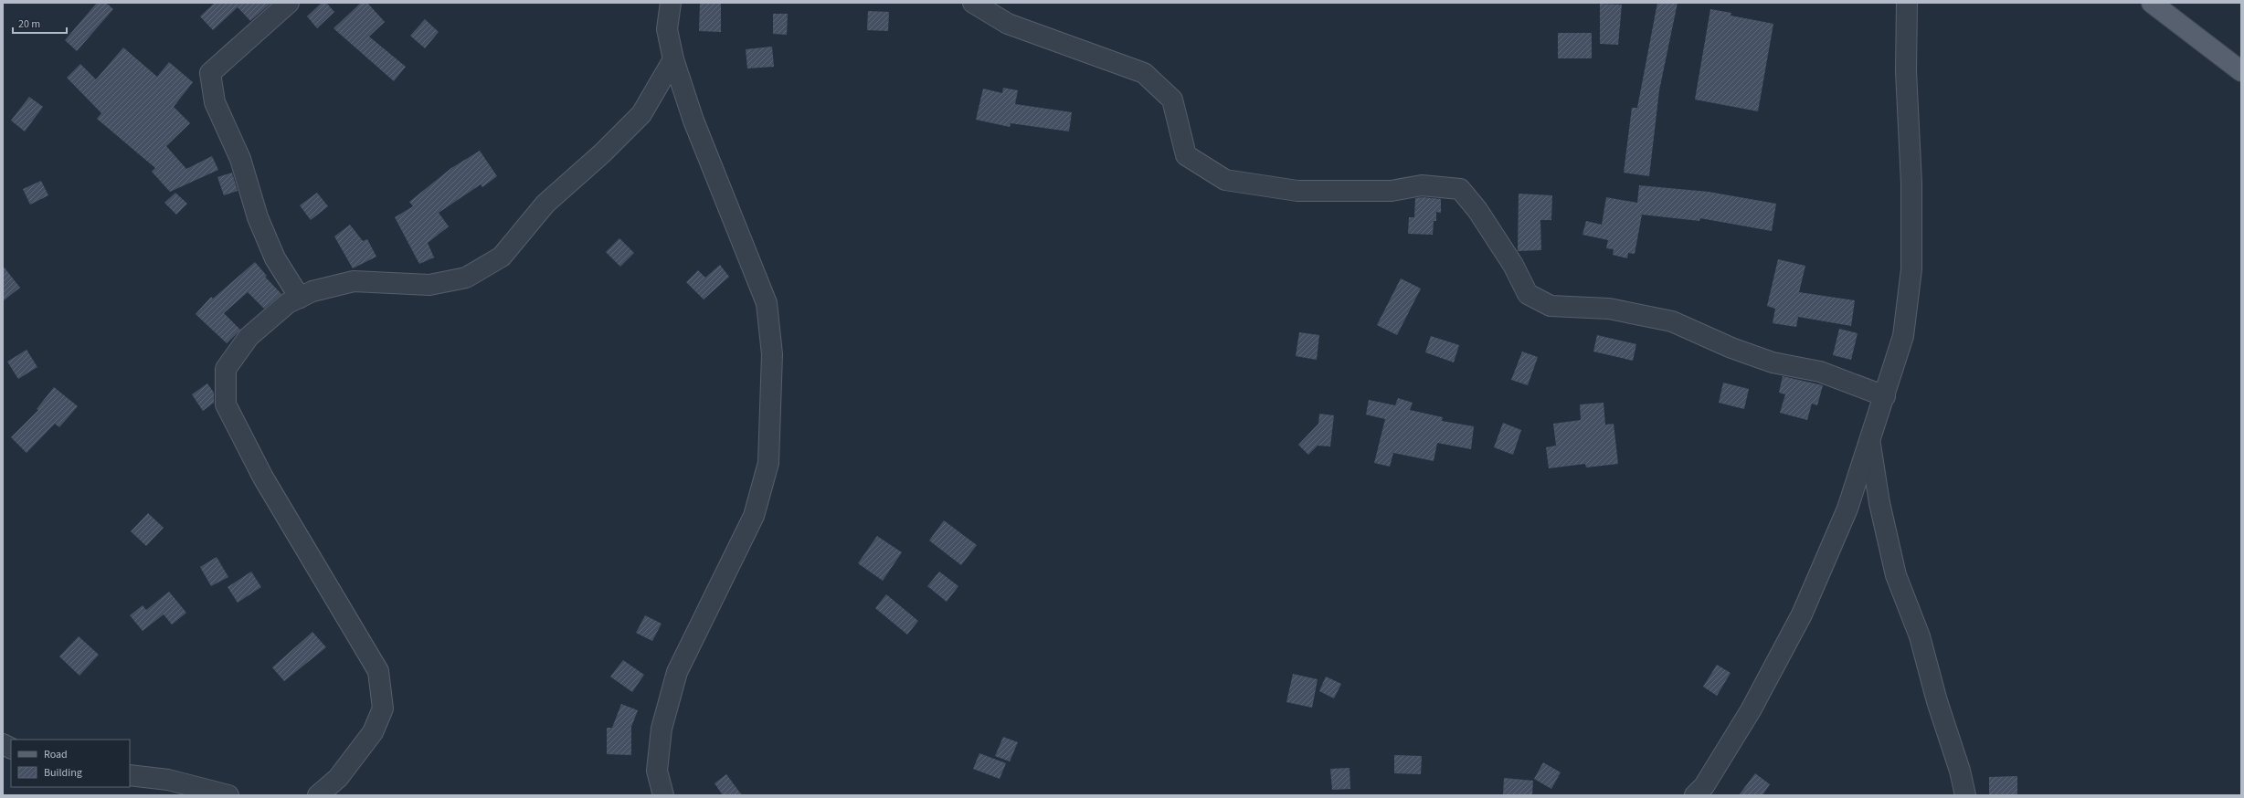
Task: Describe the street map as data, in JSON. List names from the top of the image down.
{
  "legend": ["Road", "Building"],
  "scale_bar": "20 m"
}
